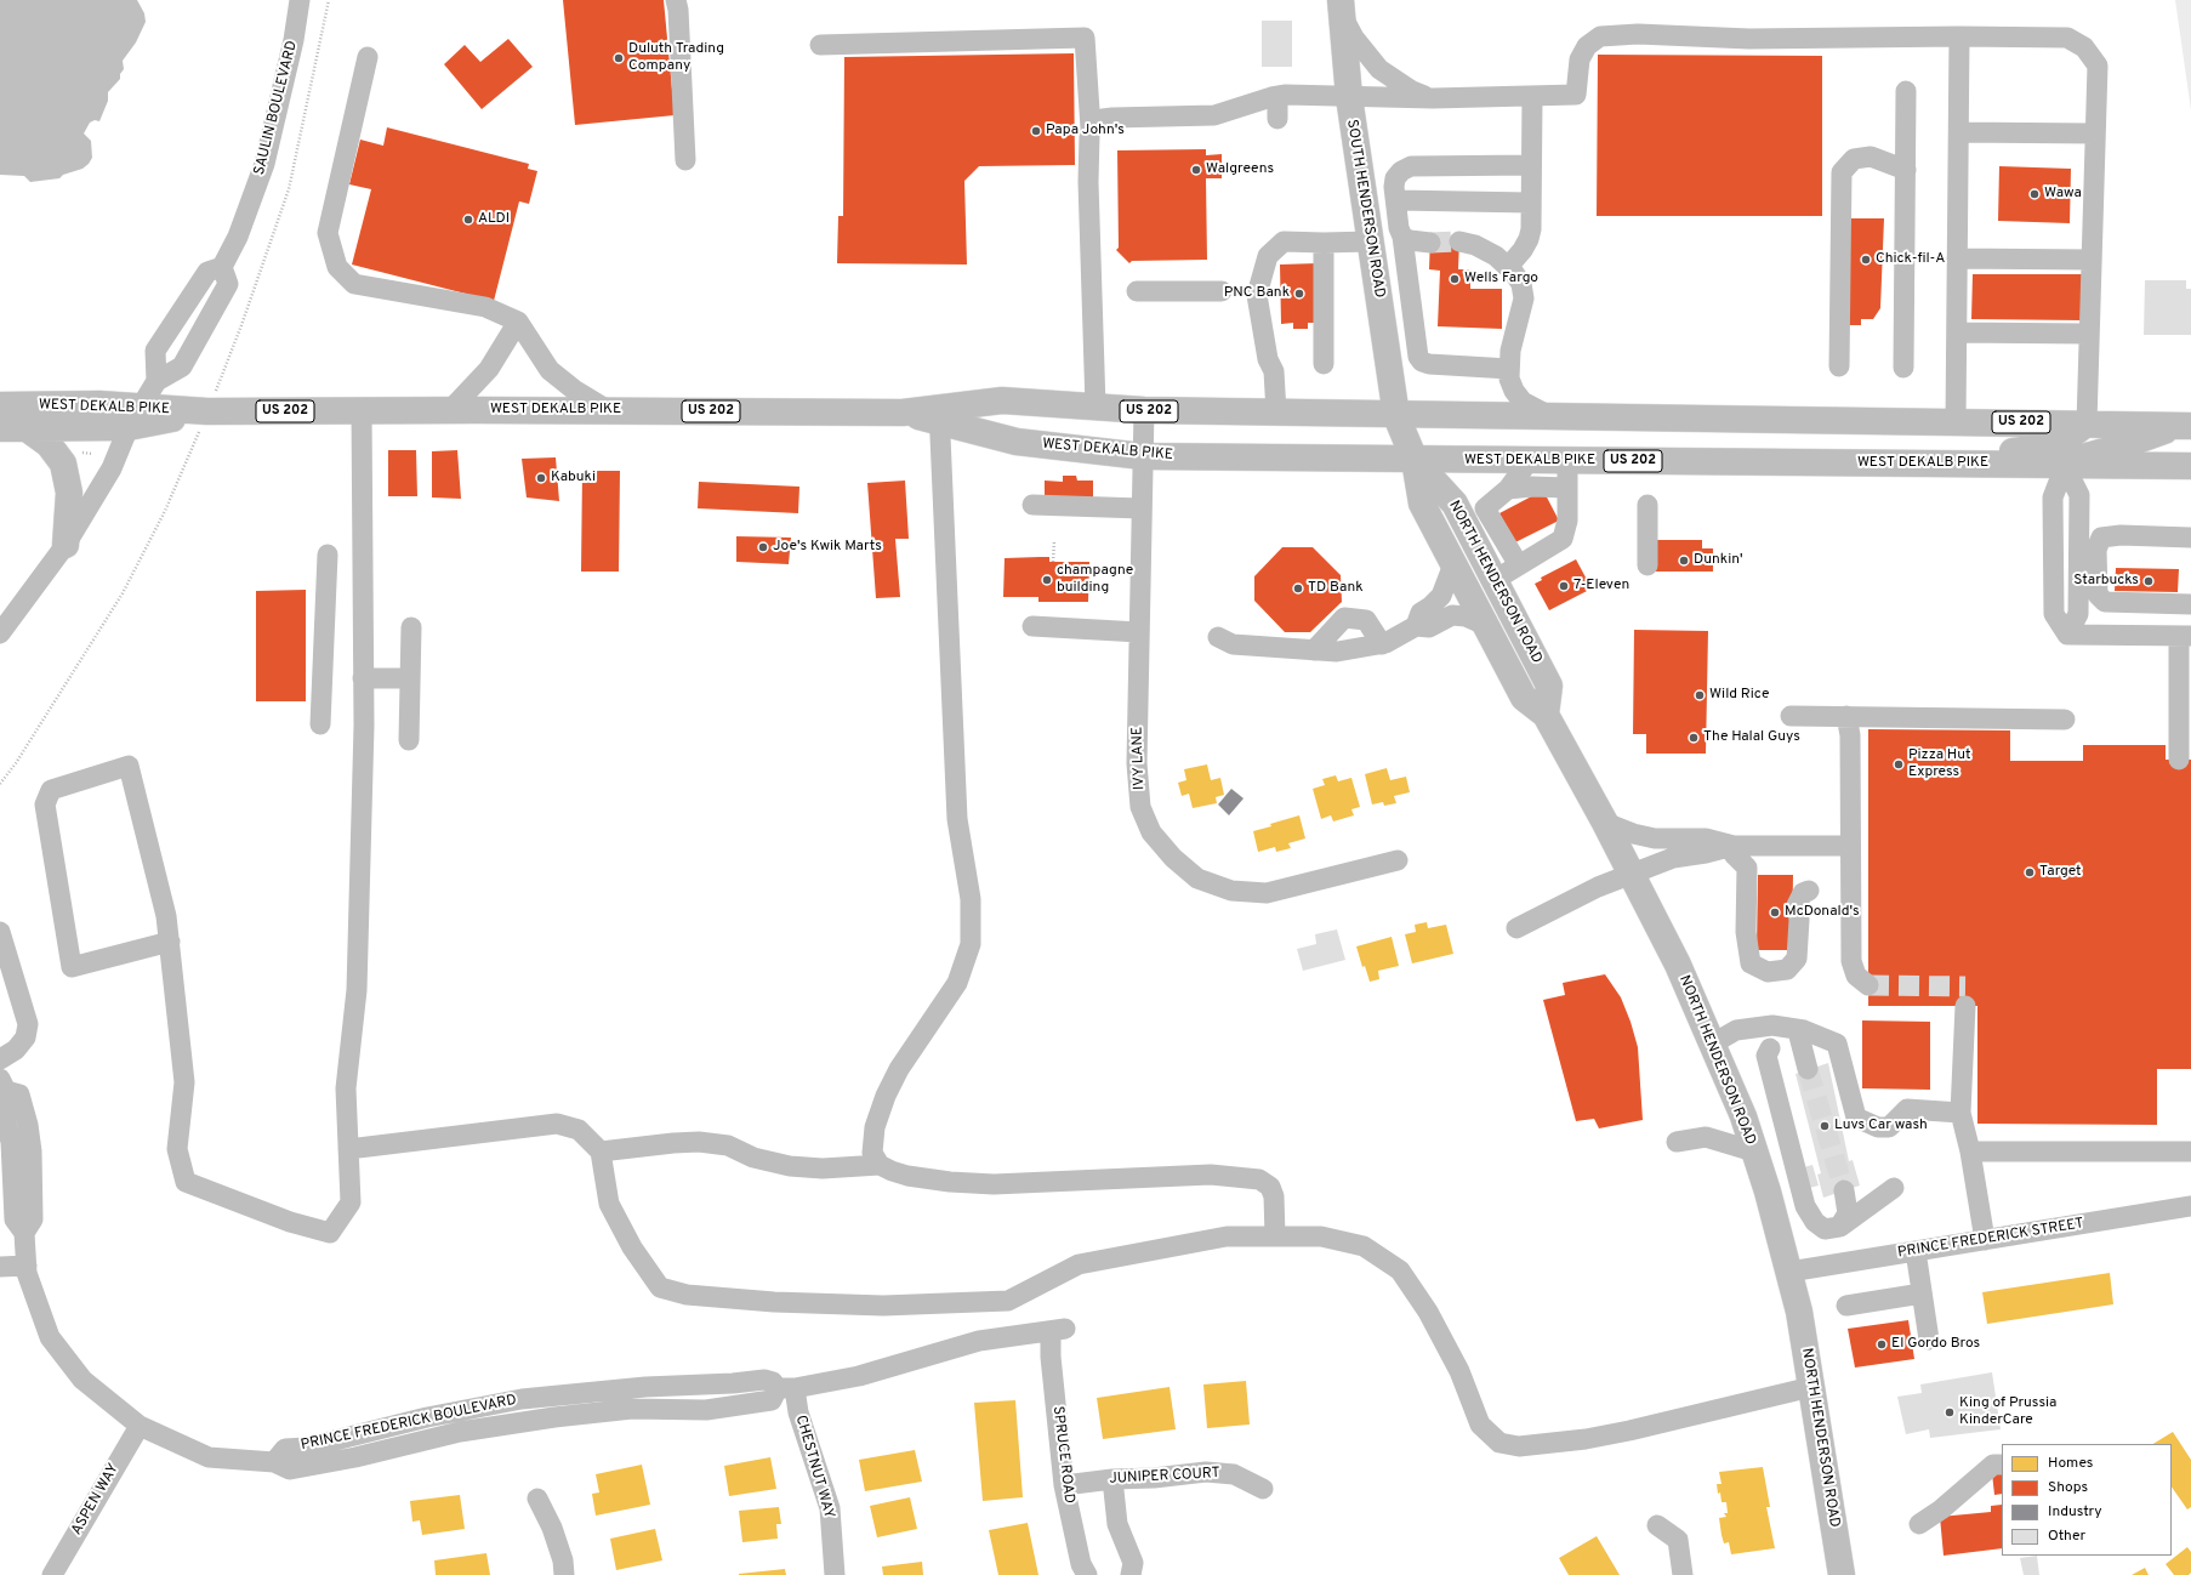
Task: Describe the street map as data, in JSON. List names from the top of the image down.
{
  "streets": {
    "main road": [
      "SOUTH HENDERSON ROAD",
      "WEST DEKALB PIKE",
      "US 202",
      "NORTH HENDERSON ROAD"
    ],
    "street": [
      "SAULIN BOULEVARD",
      "IVY LANE",
      "PRINCE FREDERICK STREET",
      "PRINCE FREDERICK BOULEVARD",
      "SPRUCE ROAD",
      "CHESTNUT WAY",
      "JUNIPER COURT",
      "ASPEN WAY"
    ]
  },
  "crossings": [
    ["SOUTH HENDERSON ROAD", "WEST DEKALB PIKE"],
    ["SOUTH HENDERSON ROAD", "NORTH HENDERSON ROAD"],
    ["WEST DEKALB PIKE", "NORTH HENDERSON ROAD"],
    ["WEST DEKALB PIKE", "IVY LANE"],
    ["NORTH HENDERSON ROAD", "PRINCE FREDERICK STREET"],
    ["PRINCE FREDERICK BOULEVARD", "SPRUCE ROAD"],
    ["PRINCE FREDERICK BOULEVARD", "CHESTNUT WAY"],
    ["PRINCE FREDERICK BOULEVARD", "ASPEN WAY"],
    ["SPRUCE ROAD", "JUNIPER COURT"]
  ],
  "places": [
    "Duluth Trading Company",
    "Papa John's",
    "Walgreens",
    "Wawa",
    "ALDI",
    "Chick-fil-A",
    "Wells Fargo",
    "PNC Bank",
    "Kabuki",
    "Joe's Kwik Marts",
    "Dunkin'",
    "champagne building",
    "Starbucks",
    "7-Eleven",
    "TD Bank",
    "Wild Rice",
    "The Halal Guys",
    "Pizza Hut Express",
    "Target",
    "McDonald's",
    "Luvs Car wash",
    "El Gordo Bros",
    "King of Prussia KinderCare"
  ],
  "legend": [
    "Homes",
    "Shops",
    "Industry",
    "Other"
  ]
}
